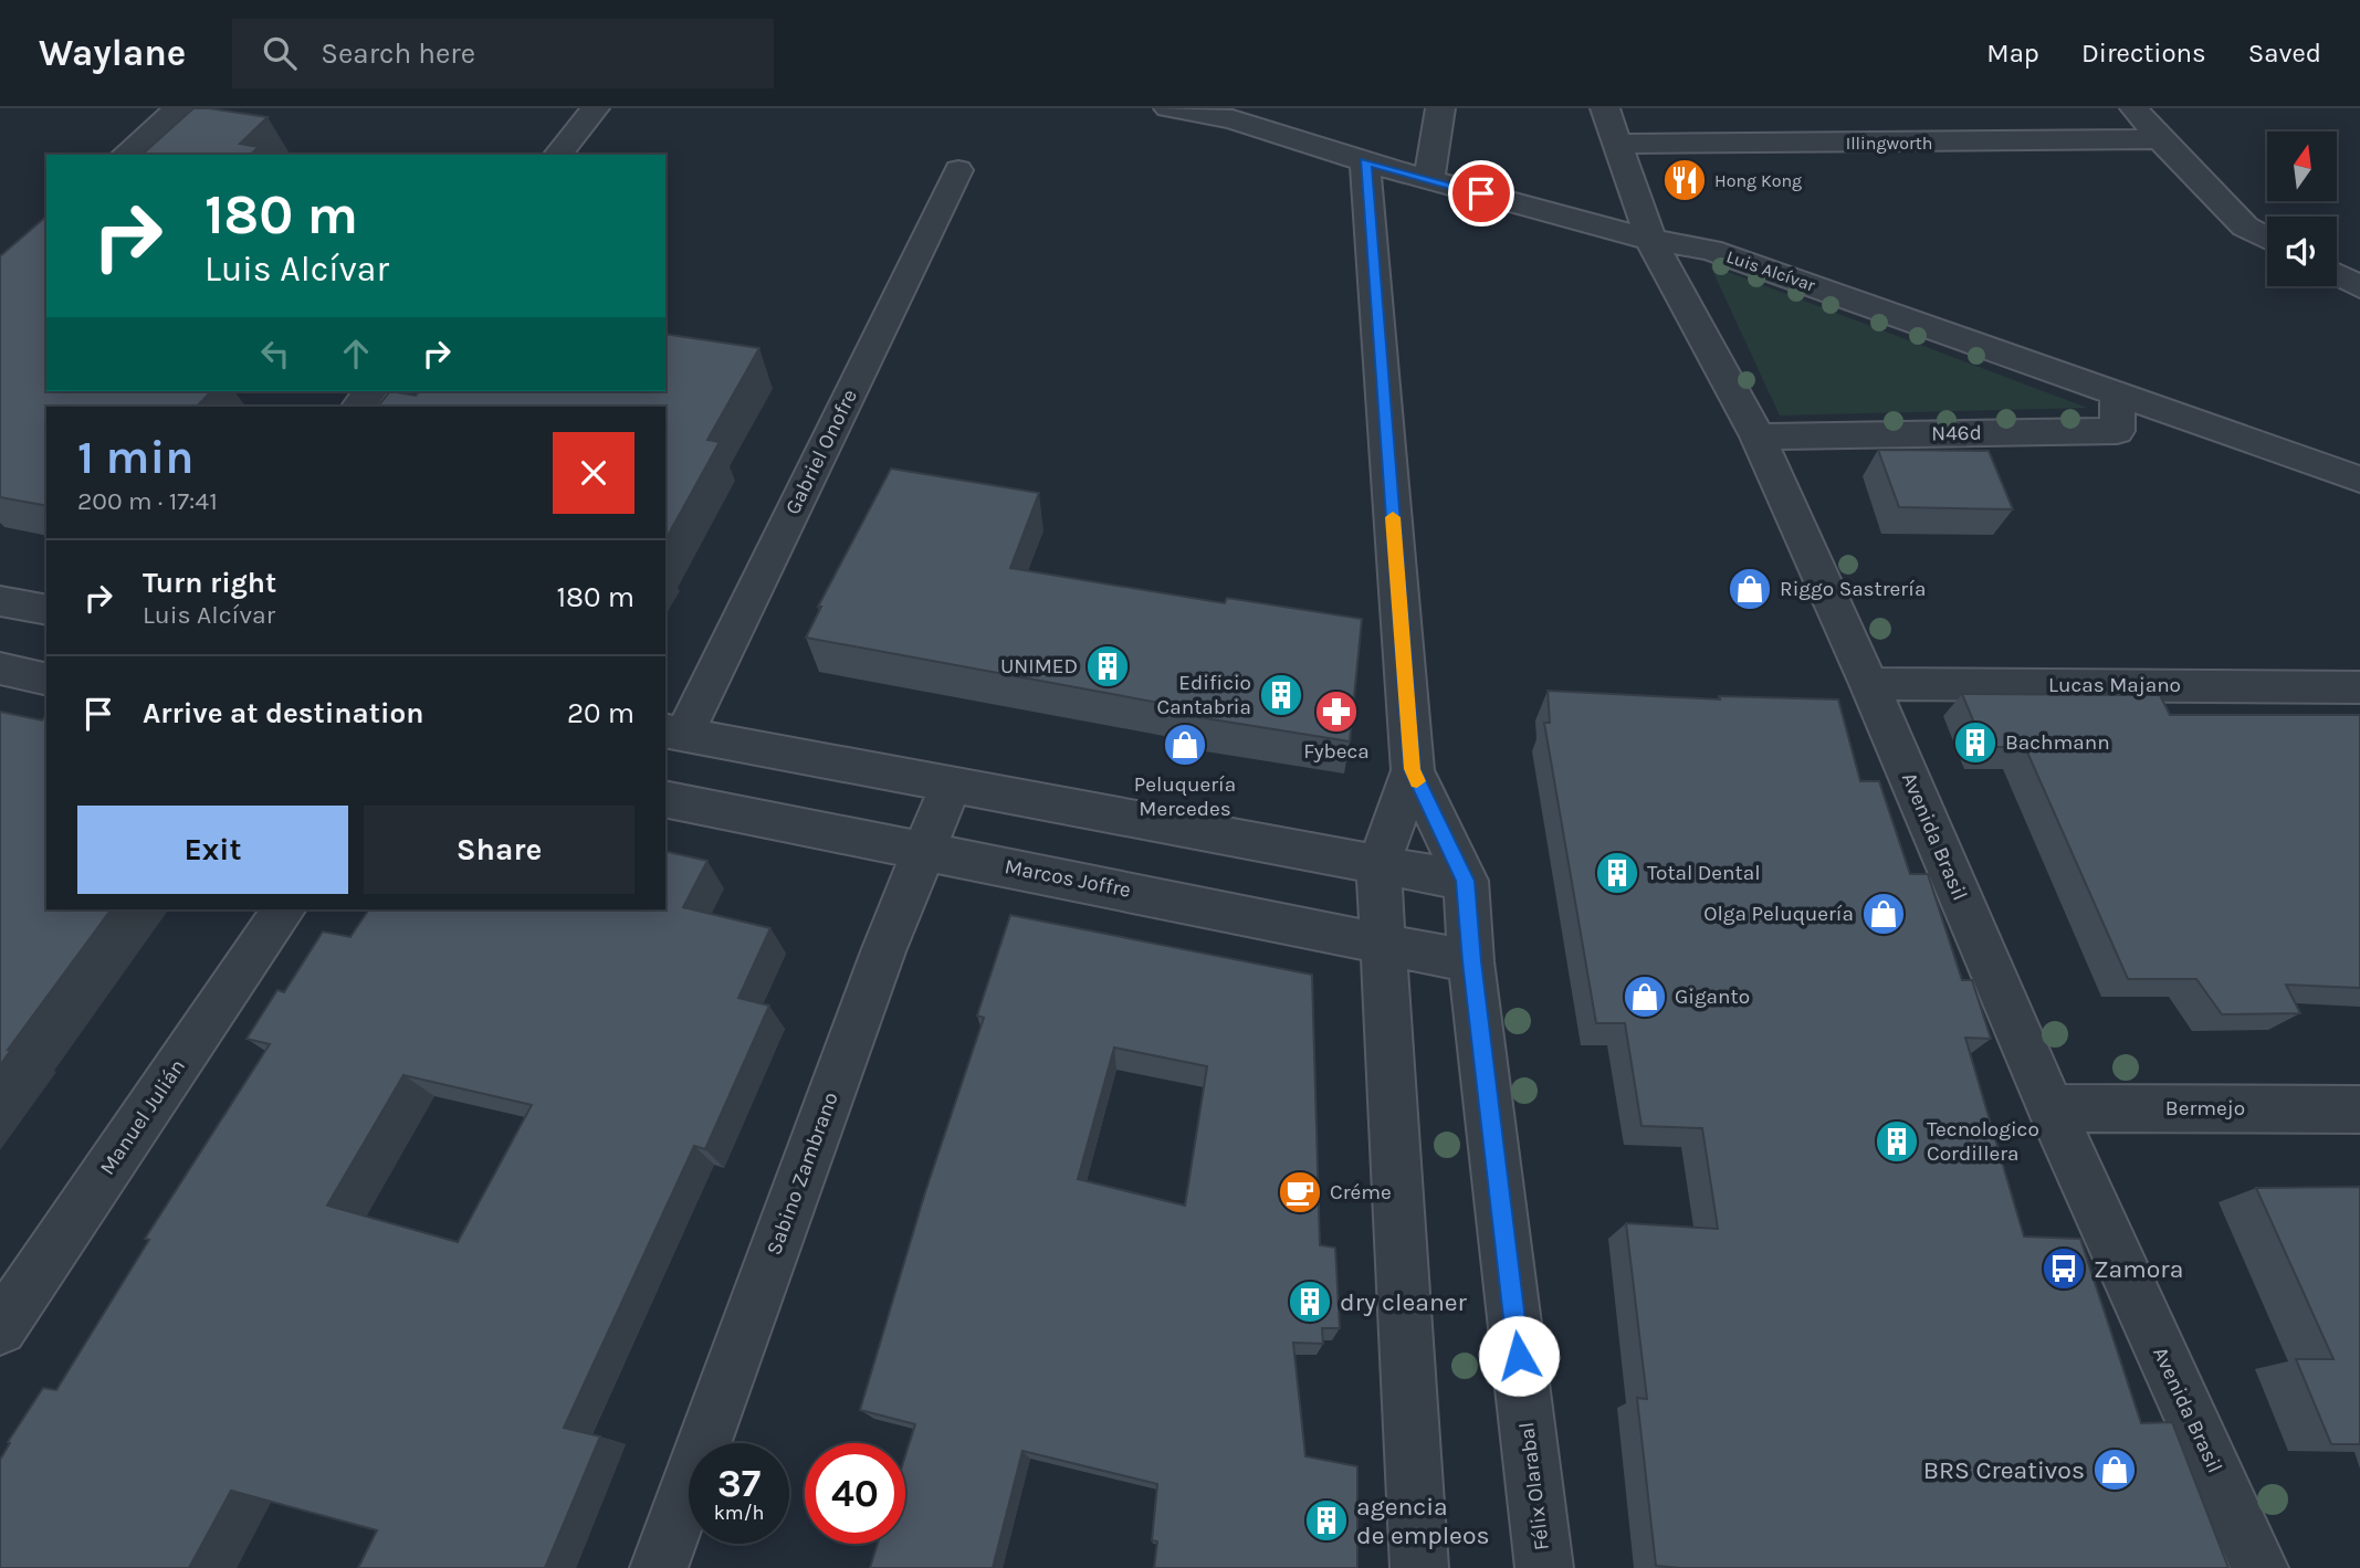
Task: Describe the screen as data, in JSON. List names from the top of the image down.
{
  "streets": {
    "street": [
      "Illingworth",
      "Luis Alcívar",
      "N46d",
      "Gabriel Onofre",
      "Lucas Majano",
      "Avenida Brasil",
      "Marcos Joffre",
      "Bermejo",
      "Manuel Julián",
      "Sabino Zambrano",
      "Félix Olarabal"
    ]
  },
  "crossings": [
    ["Illingworth", "Avenida Brasil"],
    ["Luis Alcívar", "N46d"],
    ["Luis Alcívar", "Avenida Brasil"],
    ["Luis Alcívar", "Félix Olarabal"],
    ["N46d", "Avenida Brasil"],
    ["Lucas Majano", "Avenida Brasil"],
    ["Avenida Brasil", "Bermejo"],
    ["Marcos Joffre", "Sabino Zambrano"],
    ["Marcos Joffre", "Félix Olarabal"]
  ],
  "places": {
    "restaurant": ["Hong Kong"],
    "shop": [
      "Riggo Sastrería",
      "Peluquería Mercedes",
      "Olga Peluquería",
      "Giganto",
      "BRS Creativos"
    ],
    "building": [
      "UNIMED",
      "Edificio Cantabria",
      "Bachmann",
      "Total Dental",
      "Tecnologico Cordillera",
      "dry cleaner",
      "agencia de empleos"
    ],
    "pharmacy": ["Fybeca"],
    "cafe": ["Créme"],
    "bus stop": ["Zamora"]
  },
  "north": "top",
  "page": {
    "header": "Waylane",
    "search": "Search here",
    "nav": ["Map", "Directions", "Saved"],
    "turn": ["180 m", "Luis Alcívar"],
    "heading": ["1 min", "200 m · 17:41"],
    "list": [
      {
        "name": "Turn right",
        "note": "Luis Alcívar",
        "value": "180 m"
      },
      {
        "name": "Arrive at destination",
        "value": "20 m"
      }
    ],
    "buttons": ["Exit", "Share"],
    "speed": "37 km/h",
    "limit": "40"
  }
}
